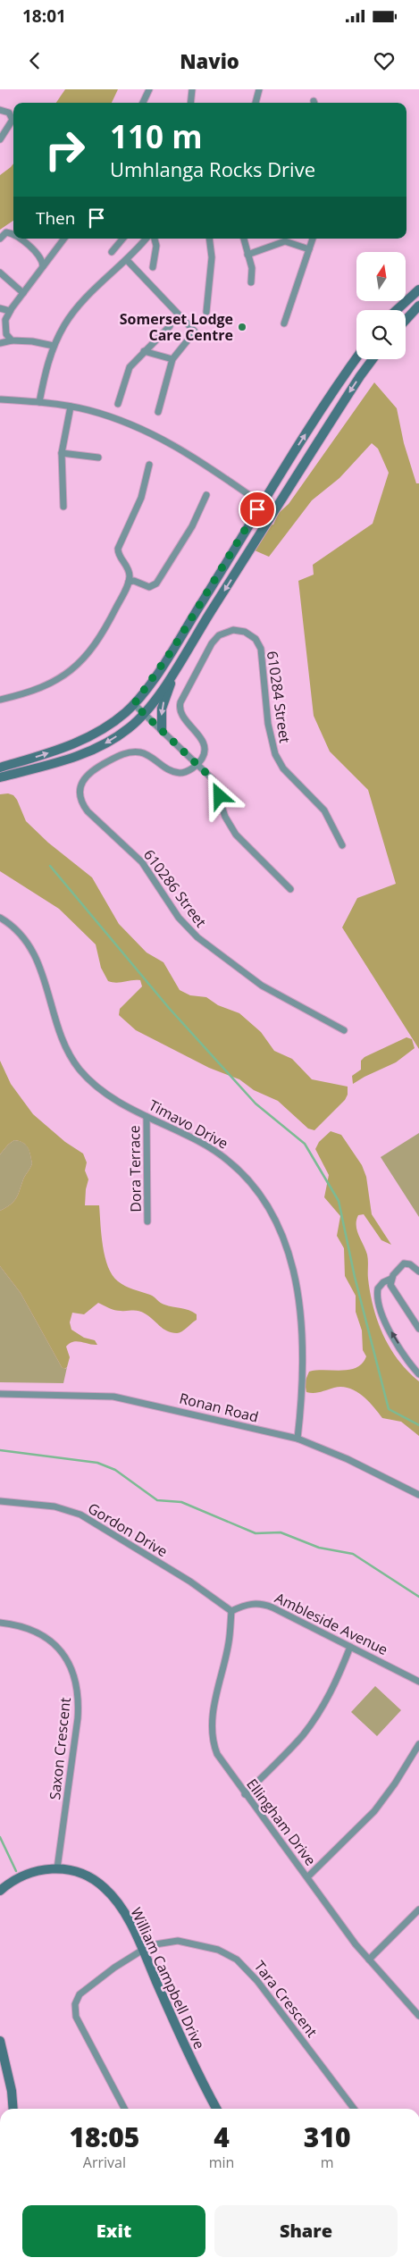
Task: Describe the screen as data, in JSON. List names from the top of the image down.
{
  "streets": {
    "main road": ["William Campbell Drive"],
    "street": [
      "610284 Street",
      "610286 Street",
      "Timavo Drive",
      "Dora Terrace",
      "Ronan Road",
      "Gordon Drive",
      "Ambleside Avenue",
      "Saxon Crescent",
      "Ellingham Drive",
      "Tara Crescent"
    ]
  },
  "crossings": [
    ["610284 Street", "610286 Street"],
    ["Timavo Drive", "Dora Terrace"],
    ["Timavo Drive", "Ronan Road"],
    ["Gordon Drive", "Ambleside Avenue"],
    ["Gordon Drive", "Ellingham Drive"],
    ["Ambleside Avenue", "Ellingham Drive"],
    ["Saxon Crescent", "William Campbell Drive"],
    ["William Campbell Drive", "Tara Crescent"]
  ],
  "places": ["Somerset Lodge Care Centre"],
  "north": "top",
  "page": {
    "status": "18:01",
    "header": "Navio",
    "turn": ["110 m", "Umhlanga Rocks Drive"],
    "then": "Then",
    "eta": [
      "18:05",
      "Arrival",
      "4",
      "min",
      "310",
      "m"
    ],
    "buttons": ["Exit", "Share"]
  }
}
